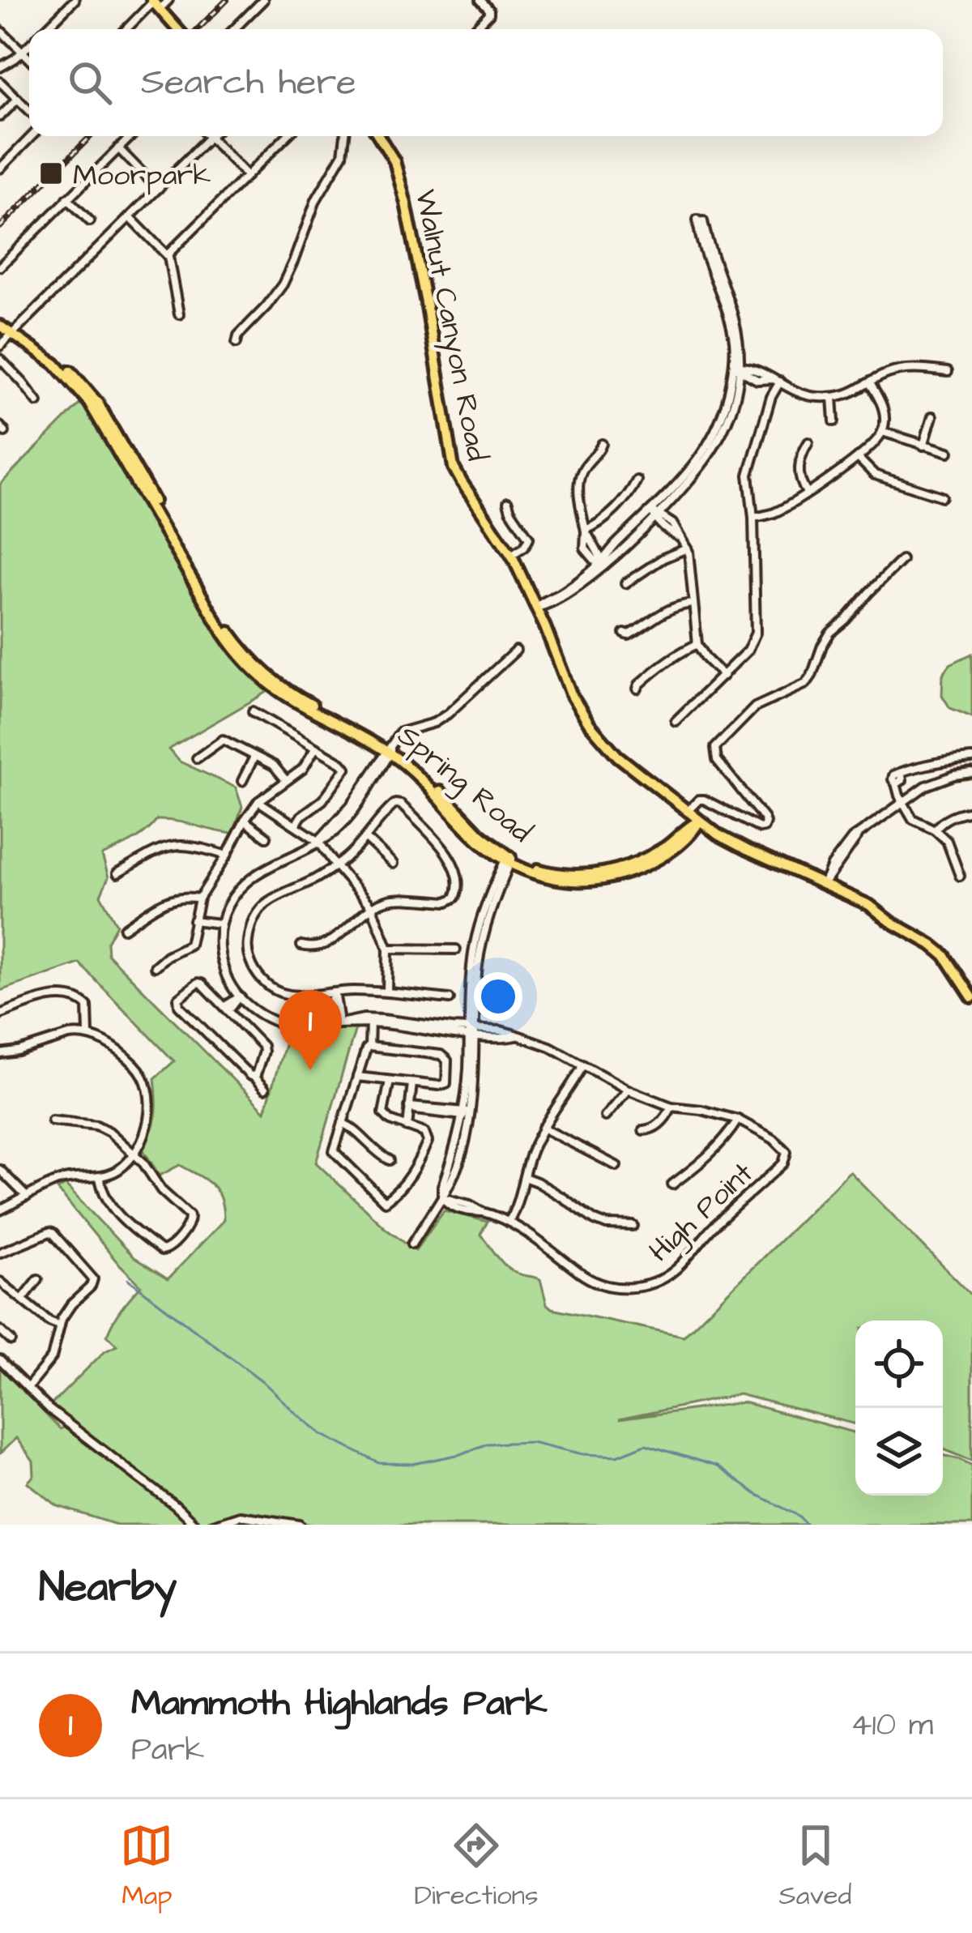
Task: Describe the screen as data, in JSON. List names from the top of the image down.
{
  "streets": {
    "main road": ["Walnut Canyon Road", "Spring Road"],
    "street": ["High Point"]
  },
  "crossings": [
    ["Walnut Canyon Road", "Spring Road"]
  ],
  "places": {
    "transit": ["Moorpark"]
  },
  "page": {
    "search": "Search here",
    "pins": "1",
    "heading": "Nearby",
    "list": [
      {
        "mark": "1",
        "name": "Mammoth Highlands Park",
        "note": "Park",
        "value": "410 m"
      }
    ],
    "nav": ["Map", "Directions", "Saved"]
  }
}
